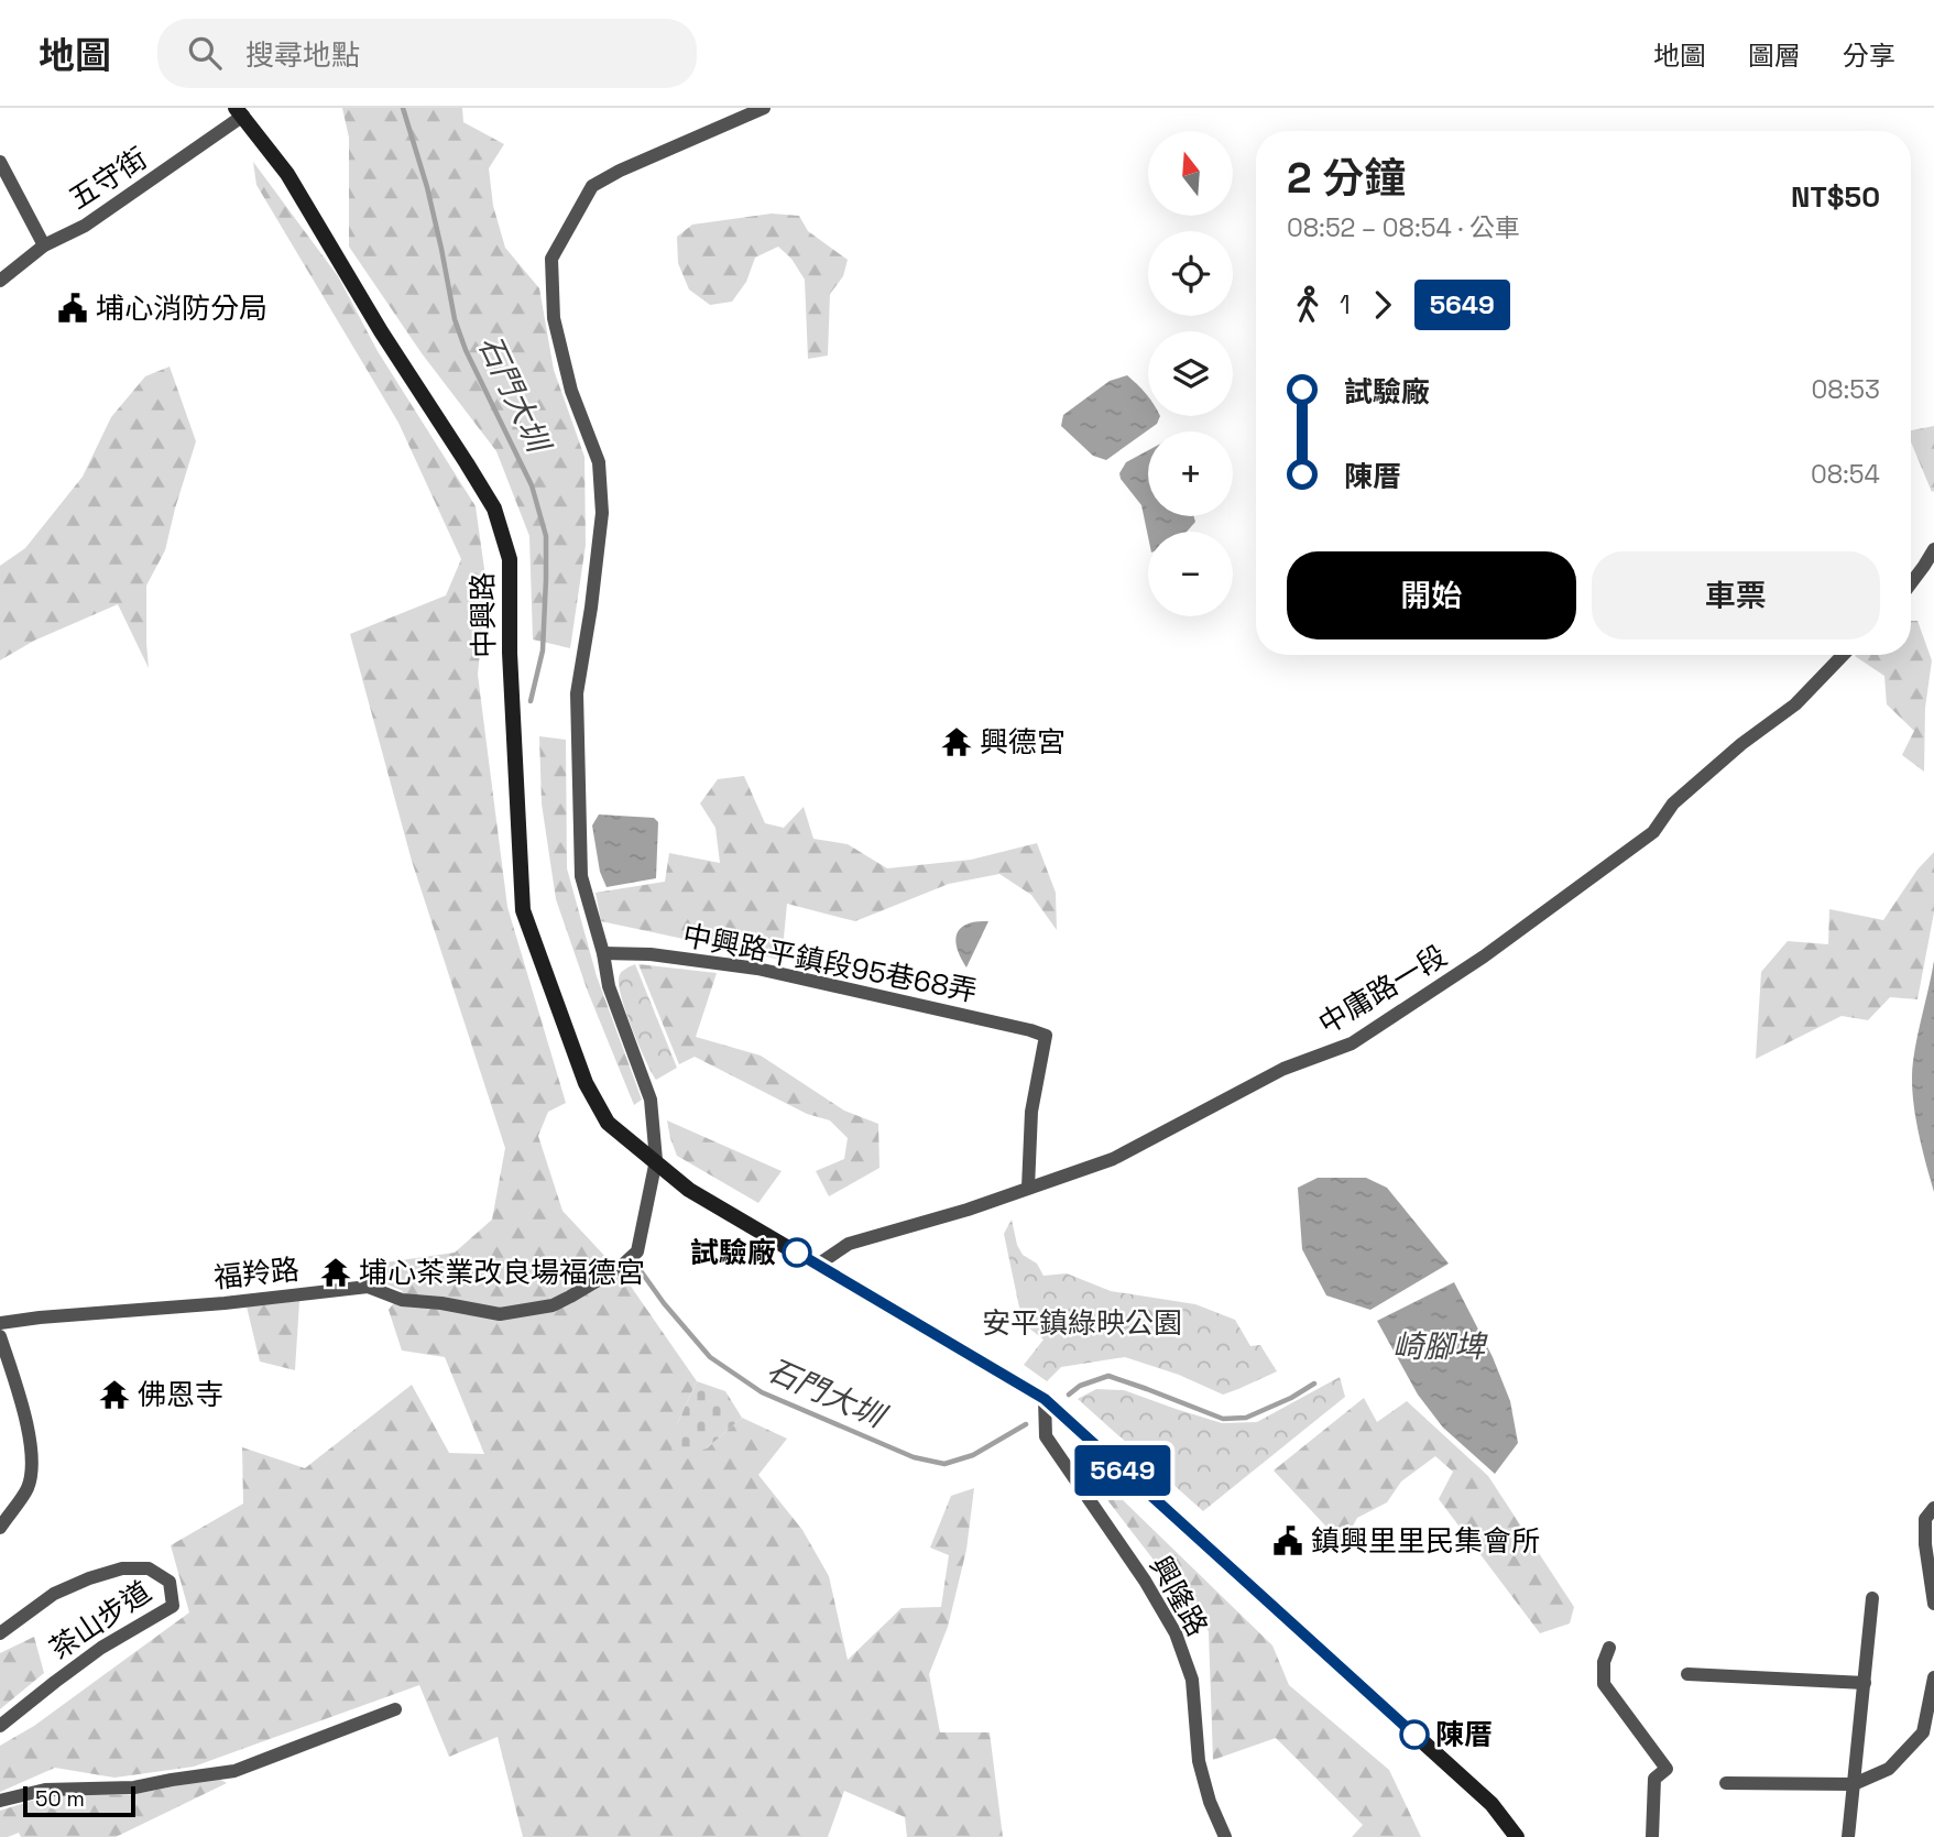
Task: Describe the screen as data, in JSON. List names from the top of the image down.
{
  "streets": {
    "street": [
      "五守街",
      "中興路",
      "中興路平鎮段95巷68弄",
      "中庸路一段",
      "福羚路",
      "興隆路",
      "茶山步道"
    ]
  },
  "crossings": [
    ["五守街", "中興路"],
    ["中興路", "中庸路一段"],
    ["中興路", "福羚路"],
    ["中興路", "興隆路"],
    ["中興路平鎮段95巷68弄", "中庸路一段"],
    ["中興路平鎮段95巷68弄", "福羚路"]
  ],
  "water": ["石門大圳", "崎腳埤"],
  "parks": ["安平鎮綠映公園"],
  "places": {
    "public building": ["埔心消防分局", "鎮興里里民集會所"],
    "temple": ["興德宮", "埔心茶業改良場福德宮", "佛恩寺"],
    "other": ["試驗廠", "陳厝"]
  },
  "lines": ["bus line 5649"],
  "scale_bar": "50 m",
  "north": "top",
  "page": {
    "header": "地圖",
    "search": "搜尋地點",
    "nav": ["地圖", "圖層", "分享"],
    "on_map": "5649",
    "map_buttons": ["+", "−"],
    "heading": ["2 分鐘", "08:52 – 08:54 · 公車", "NT$50"],
    "legs": ["1", "5649"],
    "list": [
      {
        "name": "試驗廠",
        "value": "08:53"
      },
      {
        "name": "陳厝",
        "value": "08:54"
      }
    ],
    "buttons": ["開始", "車票"],
    "scale": "50 m"
  }
}
